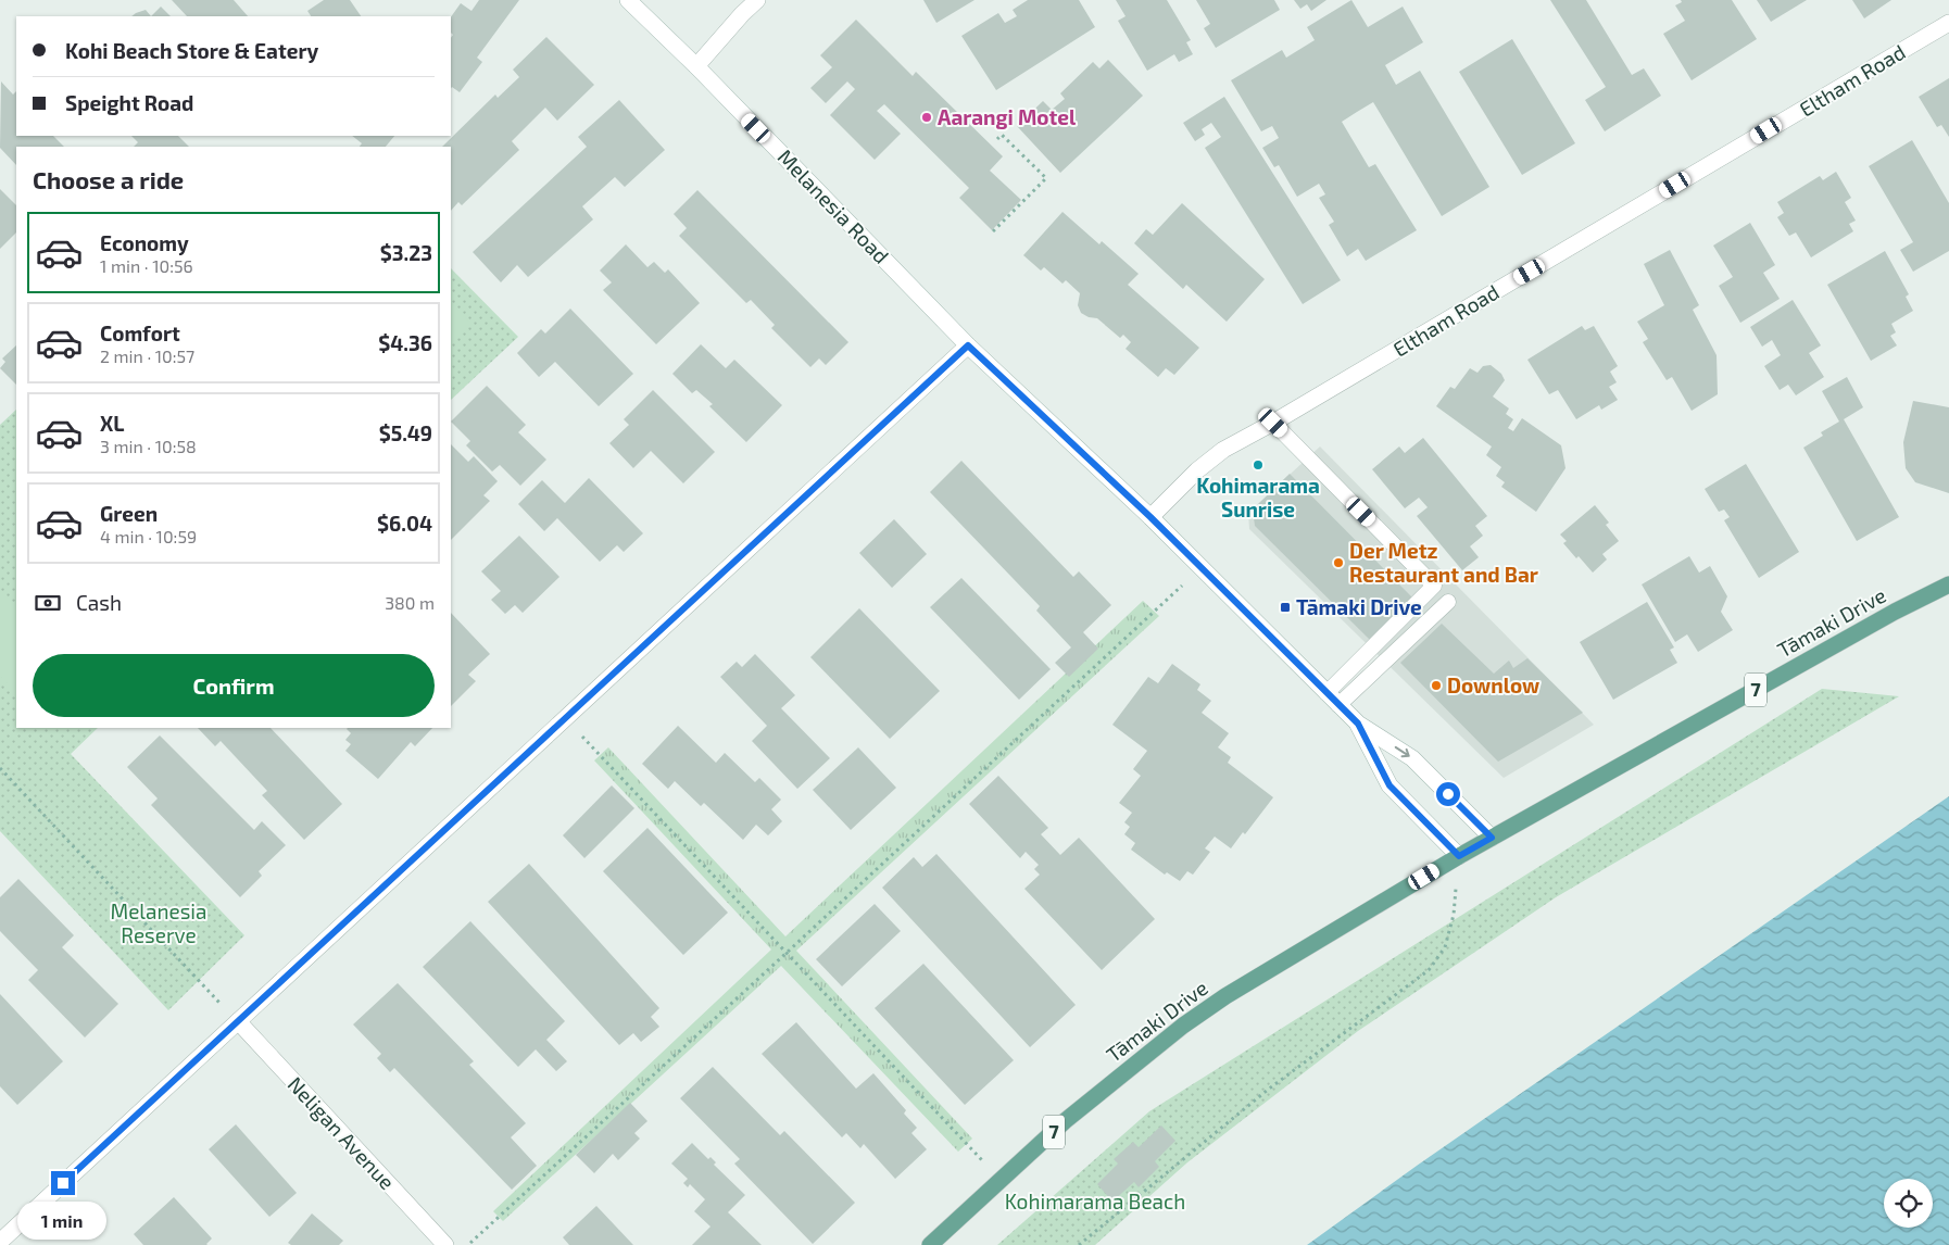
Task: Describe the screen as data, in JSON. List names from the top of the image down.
{
  "streets": {
    "main road": ["Tāmaki Drive", "7"],
    "street": ["Eltham Road", "Melanesia Road", "Neligan Avenue"]
  },
  "crossings": [
    ["Eltham Road", "Melanesia Road"]
  ],
  "parks": ["Melanesia Reserve", "Kohimarama Beach"],
  "places": {
    "other": [
      "Aarangi Motel",
      "Kohimarama Sunrise",
      "Der Metz Restaurant and Bar",
      "Downlow"
    ],
    "transit": ["Tāmaki Drive"]
  },
  "page": {
    "banner": ["Kohi Beach Store & Eatery", "Speight Road"],
    "heading": "Choose a ride",
    "list": [
      {
        "name": "Economy",
        "note": "1 min · 10:56",
        "value": "$3.23"
      },
      {
        "name": "Comfort",
        "note": "2 min · 10:57",
        "value": "$4.36"
      },
      {
        "name": "XL",
        "note": "3 min · 10:58",
        "value": "$5.49"
      },
      {
        "name": "Green",
        "note": "4 min · 10:59",
        "value": "$6.04"
      }
    ],
    "pay": ["Cash", "380 m"],
    "buttons": "Confirm",
    "bubble": "1 min"
  }
}
